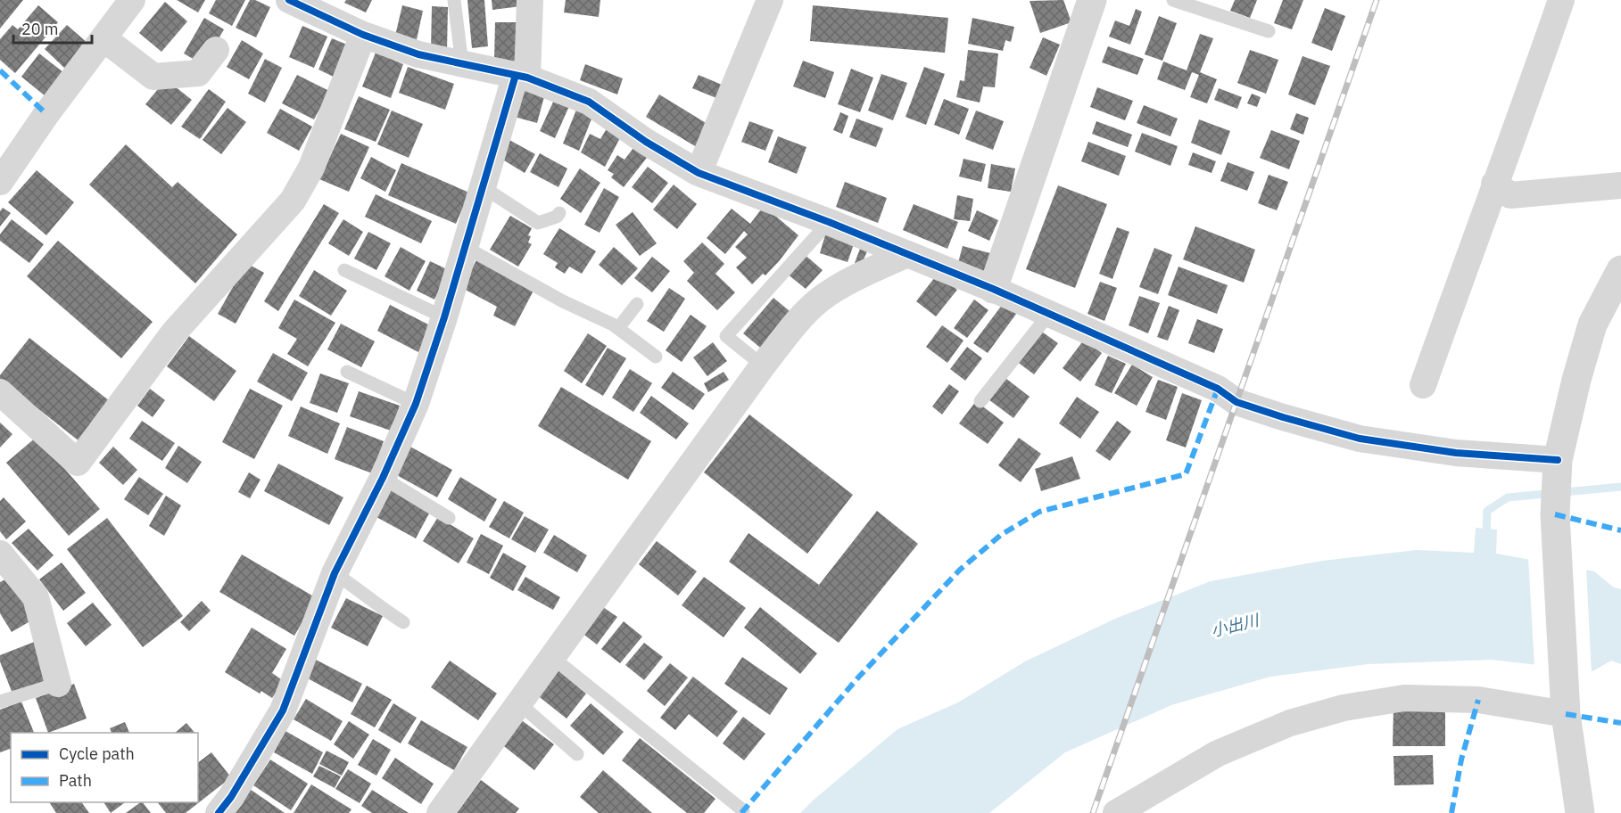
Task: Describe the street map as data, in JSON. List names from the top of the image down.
{
  "water": ["小出川"],
  "legend": ["Cycle path", "Path"],
  "scale_bar": "20 m"
}
